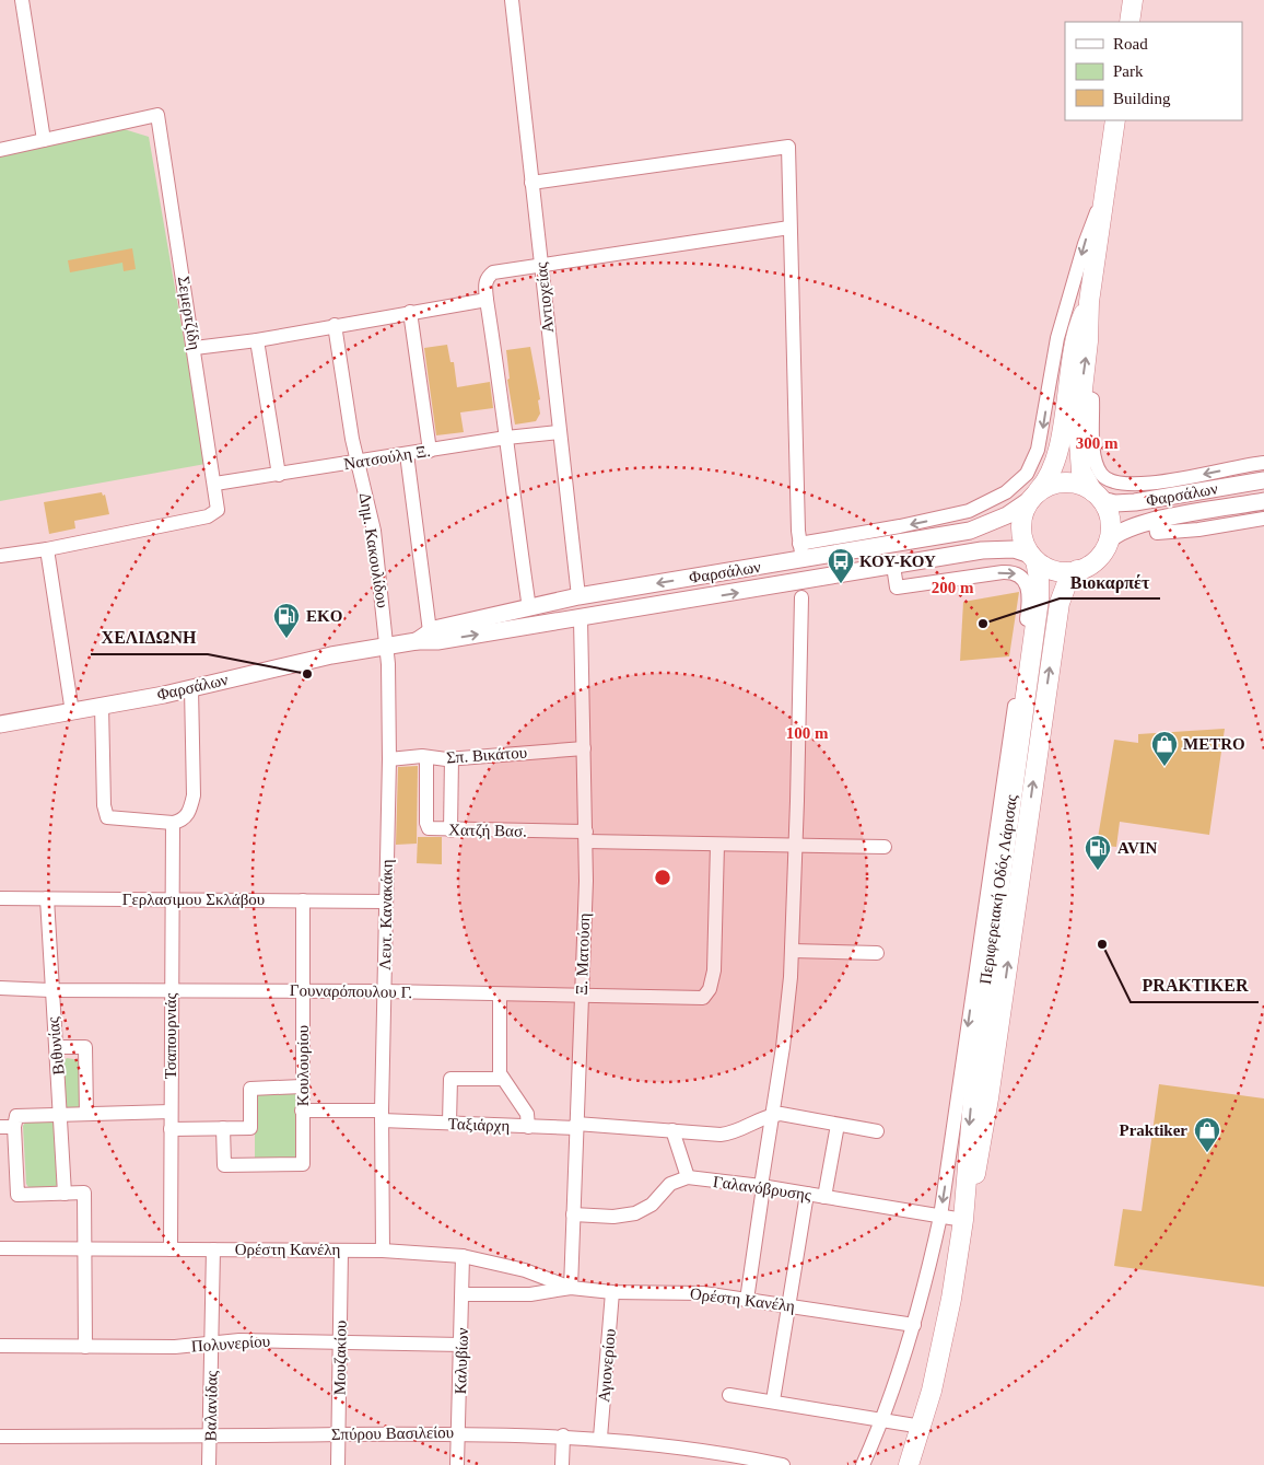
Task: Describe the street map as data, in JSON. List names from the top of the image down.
{
  "streets": {
    "highway": ["Περιφερειακή Οδός Λάρισας"],
    "main road": ["Φαρσάλων"],
    "street": [
      "Αντιοχείας",
      "Σεμερτζίδη",
      "Νατσούλη Ξ.",
      "Δημ. Κακουλίδου",
      "Σπ. Βικάτου",
      "Χατζή Βασ.",
      "Γερλασιμου Σκλάβου",
      "Λευτ. Κανακάκη",
      "Ξ. Ματούση",
      "Γουναρόπουλου Γ.",
      "Τσαπουρνιάς",
      "Βιθυνίας",
      "Κουλουρίου",
      "Ταξιάρχη",
      "Γαλανόβρυσης",
      "Ορέστη Κανέλη",
      "Πολυνερίου",
      "Μουζακίου",
      "Καλυβίων",
      "Αγιονερίου",
      "Βαλανίδας",
      "Σπύρου Βασιλείου"
    ]
  },
  "crossings": [
    ["Αντιοχείας", "Νατσούλη Ξ."],
    ["Αντιοχείας", "Φαρσάλων"],
    ["Σεμερτζίδη", "Νατσούλη Ξ."],
    ["Νατσούλη Ξ.", "Δημ. Κακουλίδου"],
    ["Φαρσάλων", "Δημ. Κακουλίδου"],
    ["Φαρσάλων", "Περιφερειακή Οδός Λάρισας"],
    ["Φαρσάλων", "Λευτ. Κανακάκη"],
    ["Φαρσάλων", "Ξ. Ματούση"],
    ["Δημ. Κακουλίδου", "Λευτ. Κανακάκη"],
    ["Σπ. Βικάτου", "Χατζή Βασ."],
    ["Σπ. Βικάτου", "Λευτ. Κανακάκη"],
    ["Σπ. Βικάτου", "Ξ. Ματούση"],
    ["Χατζή Βασ.", "Ξ. Ματούση"],
    ["Χατζή Βασ.", "Γουναρόπουλου Γ."],
    ["Περιφερειακή Οδός Λάρισας", "Γαλανόβρυσης"],
    ["Γερλασιμου Σκλάβου", "Λευτ. Κανακάκη"],
    ["Γερλασιμου Σκλάβου", "Τσαπουρνιάς"],
    ["Γερλασιμου Σκλάβου", "Βιθυνίας"],
    ["Γερλασιμου Σκλάβου", "Κουλουρίου"],
    ["Λευτ. Κανακάκη", "Γουναρόπουλου Γ."],
    ["Λευτ. Κανακάκη", "Ταξιάρχη"],
    ["Λευτ. Κανακάκη", "Ορέστη Κανέλη"],
    ["Ξ. Ματούση", "Γουναρόπουλου Γ."],
    ["Ξ. Ματούση", "Ταξιάρχη"],
    ["Ξ. Ματούση", "Ορέστη Κανέλη"],
    ["Γουναρόπουλου Γ.", "Τσαπουρνιάς"],
    ["Γουναρόπουλου Γ.", "Βιθυνίας"],
    ["Γουναρόπουλου Γ.", "Κουλουρίου"],
    ["Τσαπουρνιάς", "Ορέστη Κανέλη"],
    ["Κουλουρίου", "Ταξιάρχη"],
    ["Ορέστη Κανέλη", "Μουζακίου"],
    ["Ορέστη Κανέλη", "Καλυβίων"],
    ["Ορέστη Κανέλη", "Αγιονερίου"],
    ["Ορέστη Κανέλη", "Βαλανίδας"],
    ["Πολυνερίου", "Μουζακίου"],
    ["Πολυνερίου", "Καλυβίων"],
    ["Πολυνερίου", "Βαλανίδας"],
    ["Μουζακίου", "Σπύρου Βασιλείου"],
    ["Καλυβίων", "Σπύρου Βασιλείου"],
    ["Αγιονερίου", "Σπύρου Βασιλείου"],
    ["Βαλανίδας", "Σπύρου Βασιλείου"]
  ],
  "places": {
    "bus stop": ["ΚΟΥ-ΚΟΥ"],
    "other": ["Βιοκαρπέτ", "ΧΕΛΙΔΩΝΗ", "PRAKTIKER"],
    "fuel station": ["EKO", "AVIN"],
    "shop": ["METRO", "Praktiker"]
  },
  "legend": ["Road", "Park", "Building"],
  "rings": ["300 m", "200 m", "100 m"]
}
